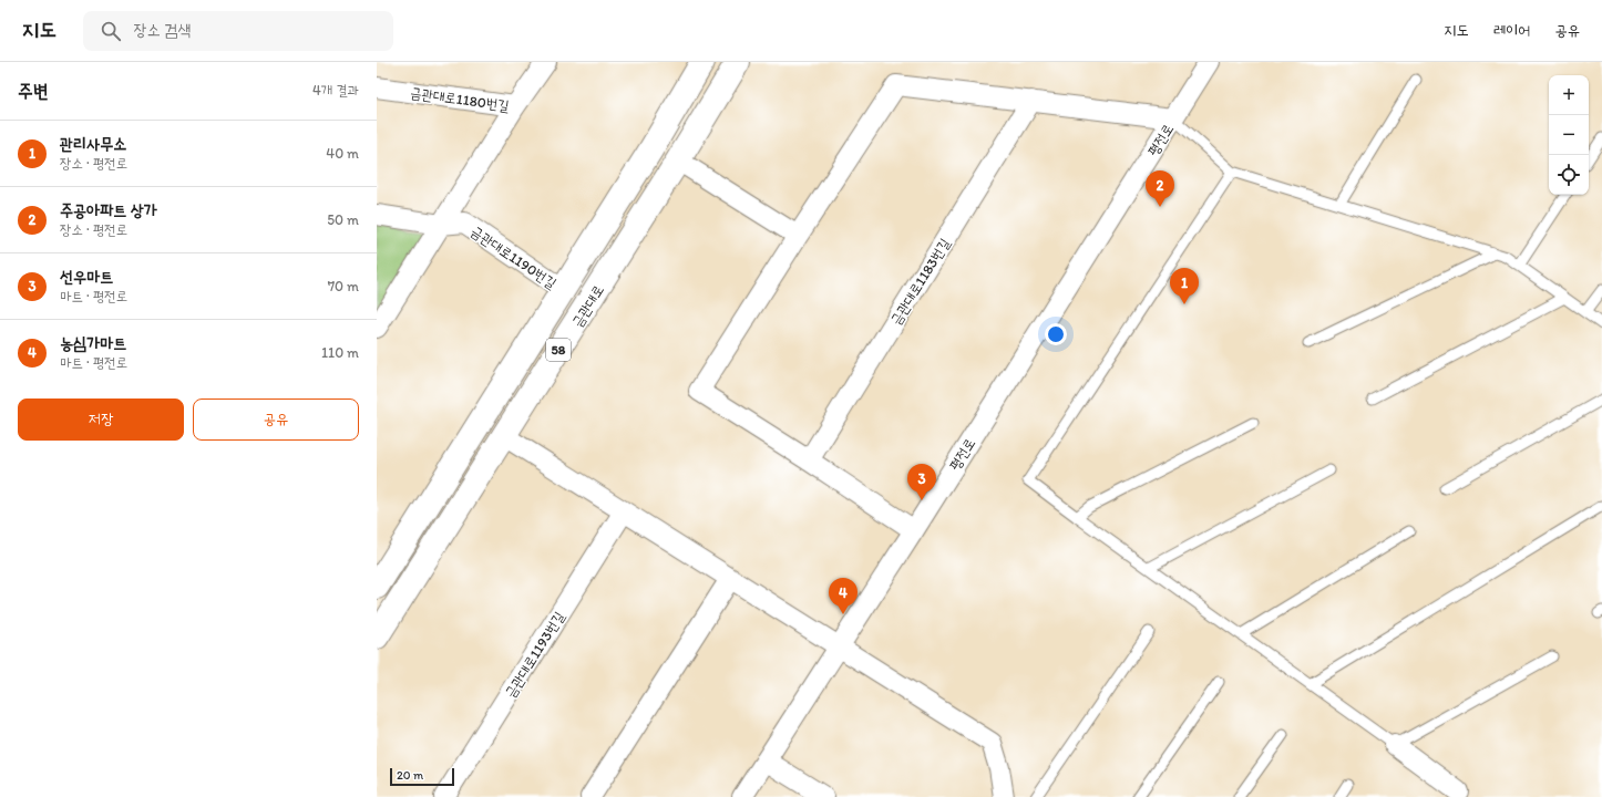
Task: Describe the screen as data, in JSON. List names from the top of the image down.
{
  "streets": {
    "main road": ["금관대로", "58"],
    "street": [
      "금관대로1180번길",
      "평전로",
      "금관대로1190번길",
      "금관대로1183번길",
      "금관대로1193번길"
    ]
  },
  "crossings": [
    ["금관대로1190번길", "금관대로"]
  ],
  "scale_bar": "20 m",
  "page": {
    "header": "지도",
    "search": "장소 검색",
    "nav": ["지도", "레이어", "공유"],
    "heading": ["주변", "4개 결과"],
    "map_buttons": ["+", "−"],
    "list": [
      {
        "mark": "1",
        "name": "관리사무소",
        "note": "장소 · 평전로",
        "value": "40 m"
      },
      {
        "mark": "2",
        "name": "주공아파트 상가",
        "note": "장소 · 평전로",
        "value": "50 m"
      },
      {
        "mark": "3",
        "name": "선우마트",
        "note": "마트 · 평전로",
        "value": "70 m"
      },
      {
        "mark": "4",
        "name": "농심가마트",
        "note": "마트 · 평전로",
        "value": "110 m"
      }
    ],
    "pins": [
      "2",
      "1",
      "3",
      "4"
    ],
    "buttons": ["저장", "공유"],
    "scale": "20 m"
  }
}
